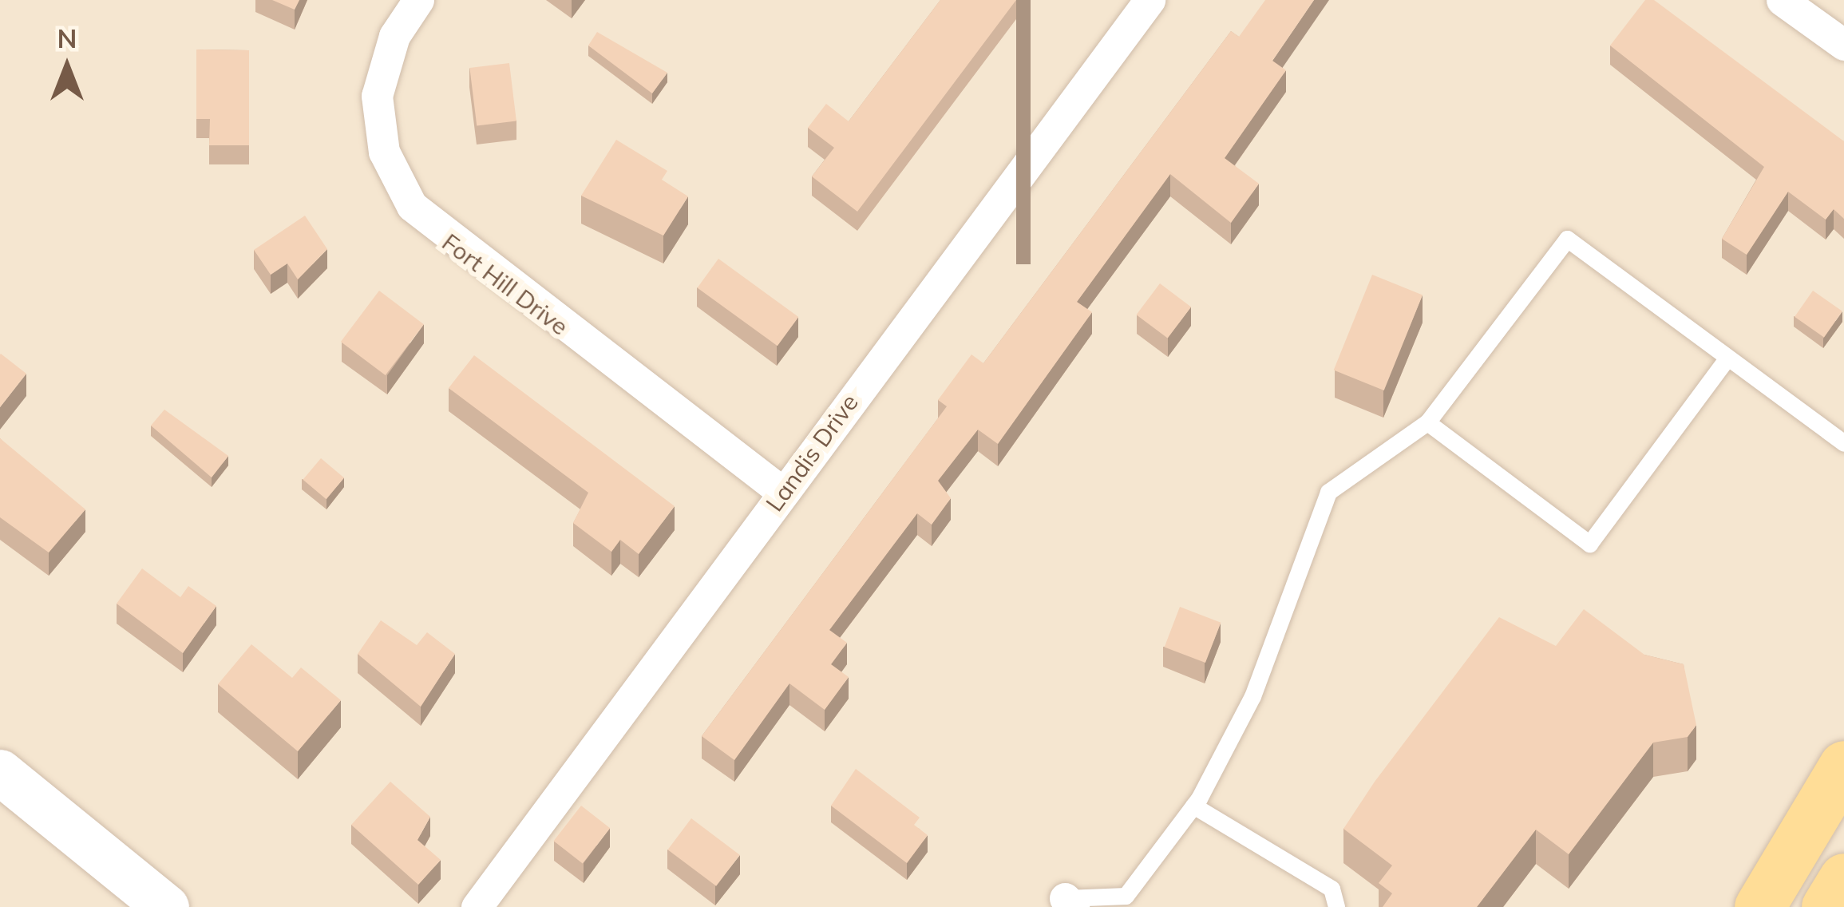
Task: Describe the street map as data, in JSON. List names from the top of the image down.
{
  "streets": {
    "street": ["Fort Hill Drive", "Landis Drive"]
  },
  "crossings": [
    ["Fort Hill Drive", "Landis Drive"]
  ],
  "north": "top"
}
